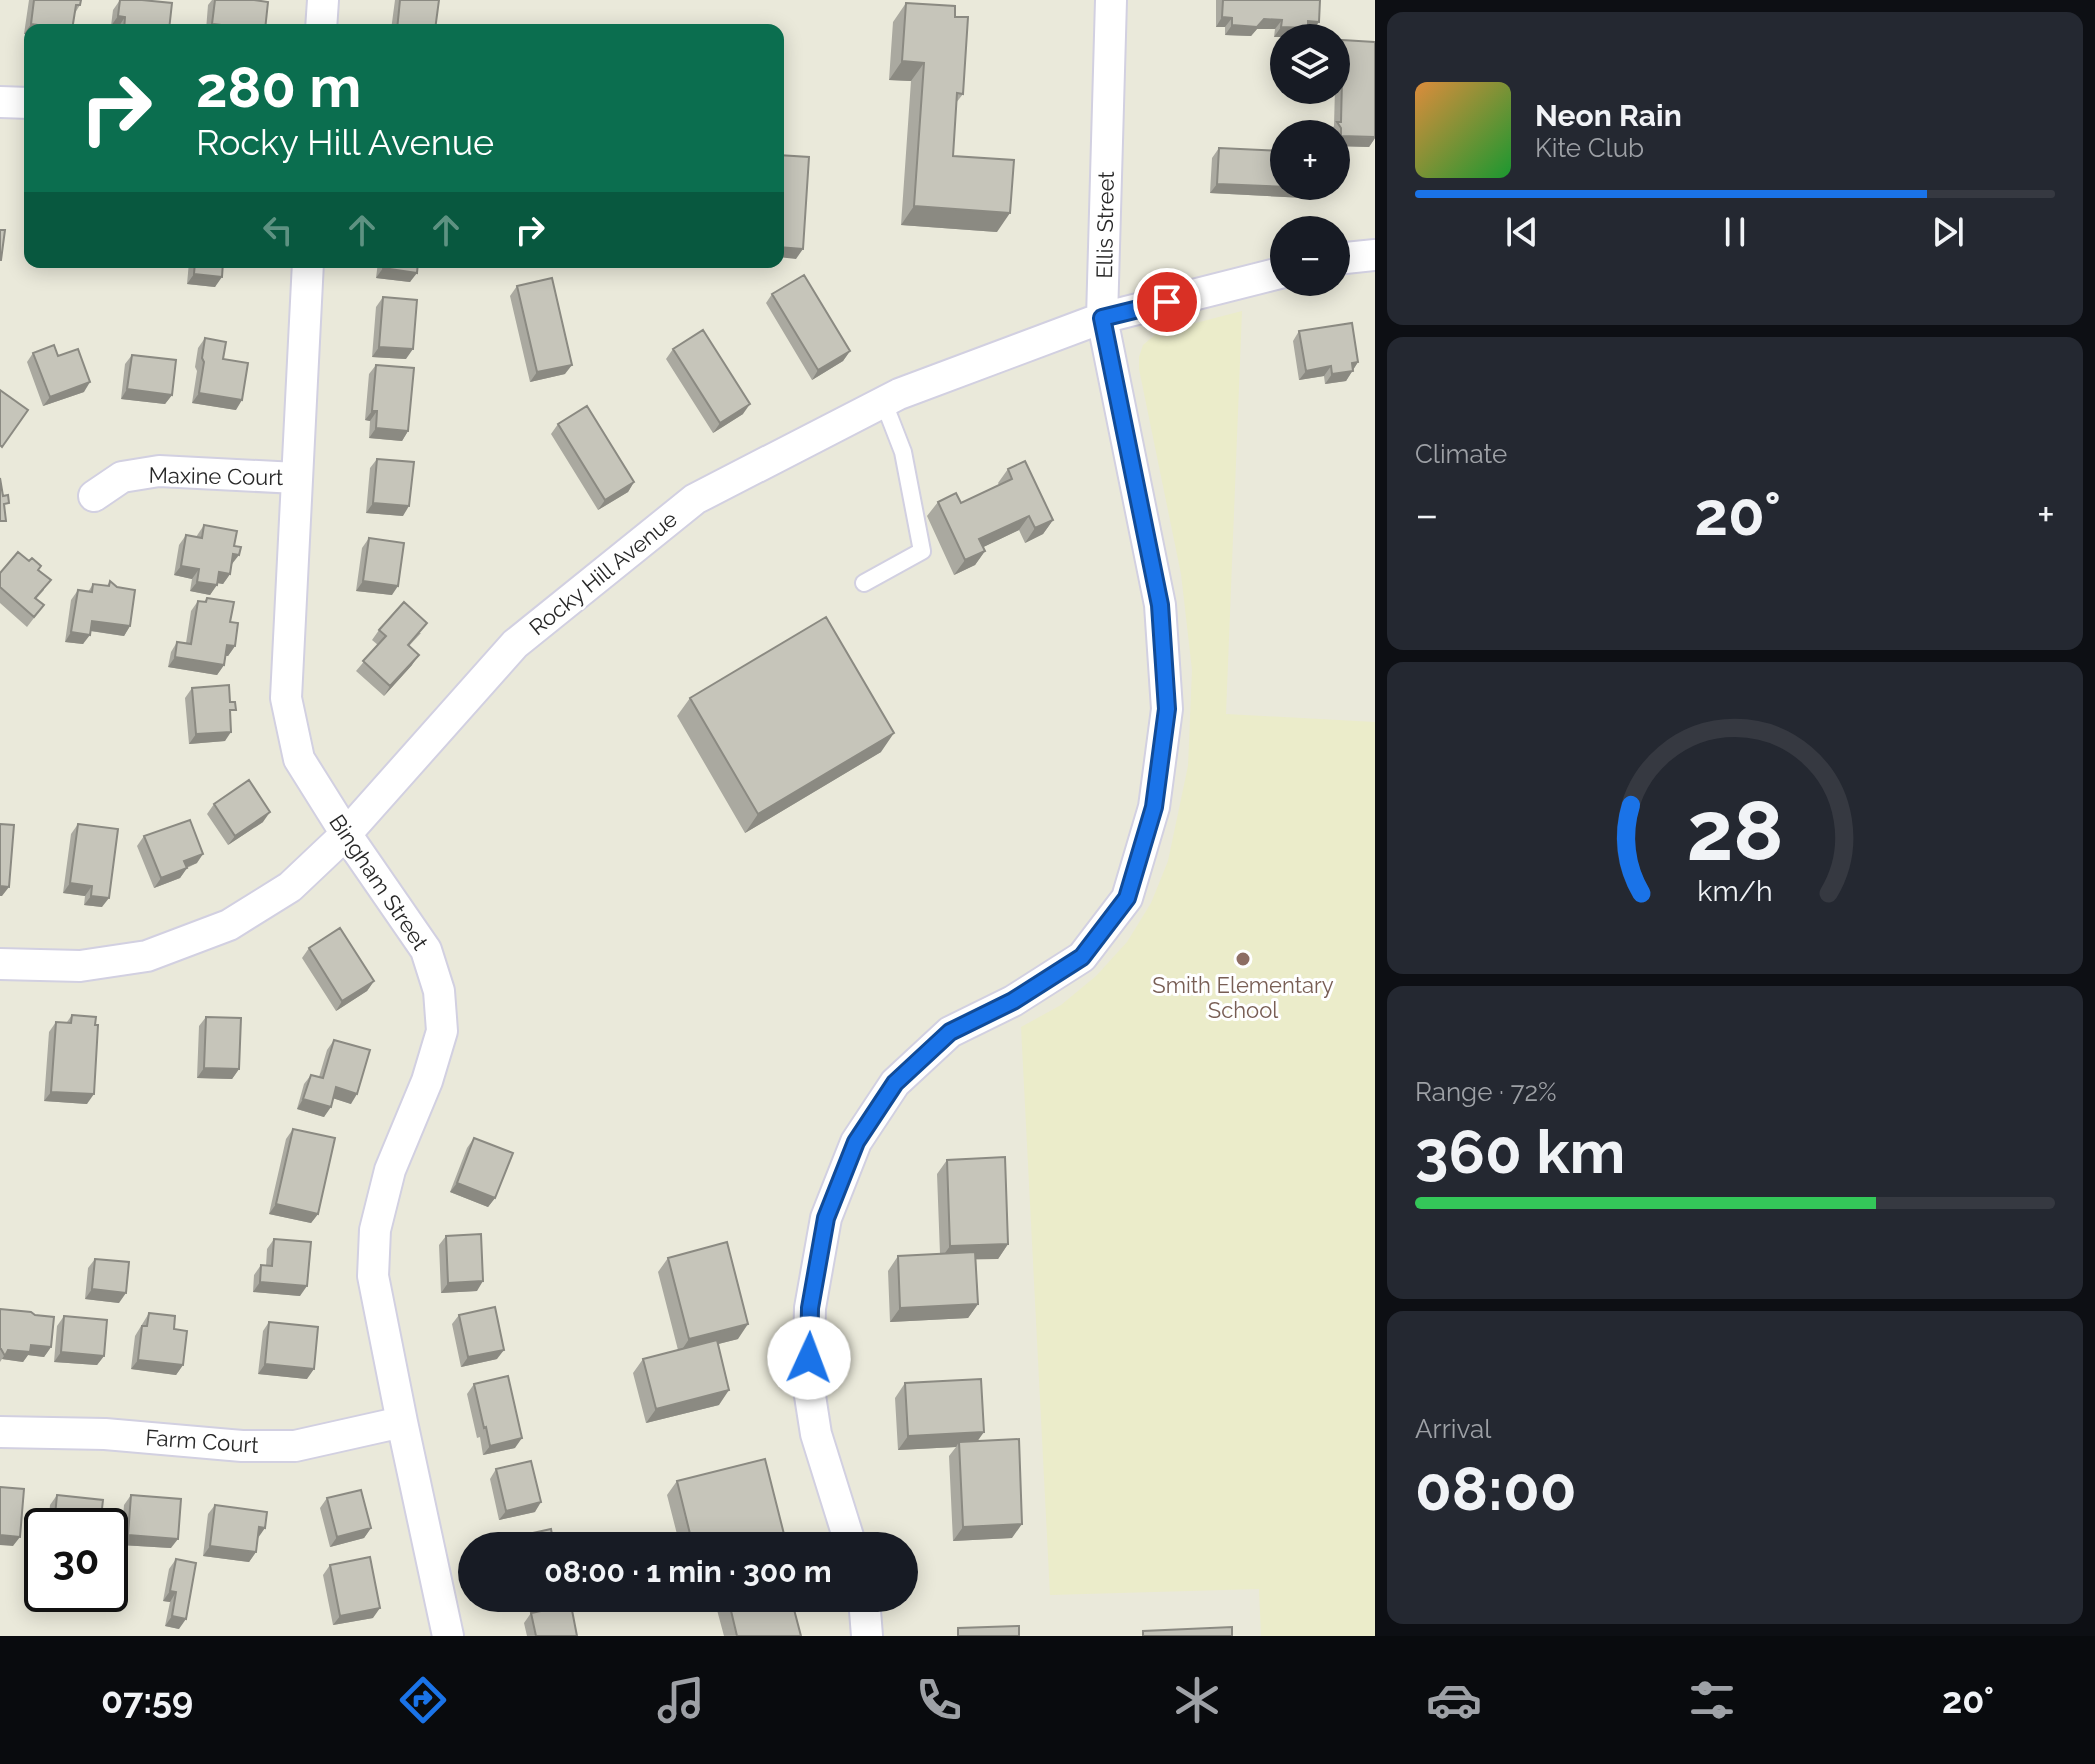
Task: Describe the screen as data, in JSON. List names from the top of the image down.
{
  "streets": {
    "street": [
      "Ellis Street",
      "Maxine Court",
      "Rocky Hill Avenue",
      "Bingham Street",
      "Farm Court"
    ]
  },
  "crossings": [
    ["Ellis Street", "Rocky Hill Avenue"],
    ["Maxine Court", "Bingham Street"],
    ["Rocky Hill Avenue", "Bingham Street"],
    ["Bingham Street", "Farm Court"]
  ],
  "places": ["Smith Elementary School"],
  "page": {
    "map_buttons": ["+", "−"],
    "turn": ["280 m", "Rocky Hill Avenue"],
    "song": ["Neon Rain", "Kite Club"],
    "tile": [
      "Climate",
      ["Range · 72%", "360 km"],
      ["Arrival", "08:00"]
    ],
    "heat": ["−", "20°", "+"],
    "limit": "30",
    "trip": "08:00 · 1 min · 300 m",
    "tabs": ["07:59", "20°"],
    "gauge": ["28", "km/h"]
  }
}
